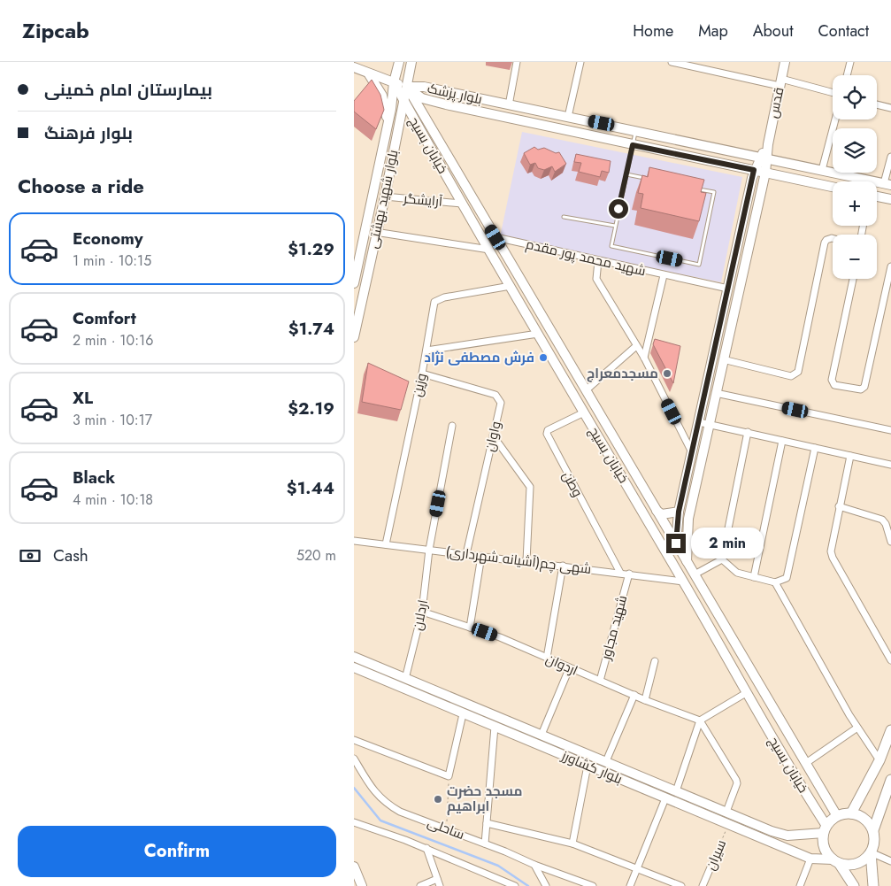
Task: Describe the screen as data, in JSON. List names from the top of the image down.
{
  "streets": {
    "main road": [
      "بلوار پزشک",
      "قدس",
      "خیابان بسیج",
      "بلوار شهید بهشتی",
      "بلوار کشاورز"
    ],
    "street": [
      "آرایشگر",
      "شهید محمد پور مقدم",
      "وزین",
      "واوان",
      "وطن",
      "شهی چم(آشیانه شهرداری)",
      "اردلان",
      "شهید مجاور",
      "اردوان",
      "ساحلی",
      "سیران"
    ]
  },
  "crossings": [
    ["بلوار پزشک", "قدس"],
    ["بلوار پزشک", "خیابان بسیج"],
    ["بلوار پزشک", "بلوار شهید بهشتی"],
    ["خیابان بسیج", "بلوار شهید بهشتی"],
    ["خیابان بسیج", "آرایشگر"],
    ["خیابان بسیج", "شهید محمد پور مقدم"],
    ["خیابان بسیج", "وزین"],
    ["خیابان بسیج", "وطن"],
    ["خیابان بسیج", "شهی چم(آشیانه شهرداری)"],
    ["خیابان بسیج", "بلوار کشاورز"],
    ["بلوار شهید بهشتی", "آرایشگر"],
    ["وزین", "واوان"],
    ["وزین", "شهی چم(آشیانه شهرداری)"],
    ["واوان", "شهی چم(آشیانه شهرداری)"],
    ["وطن", "شهی چم(آشیانه شهرداری)"],
    ["شهی چم(آشیانه شهرداری)", "اردلان"],
    ["شهی چم(آشیانه شهرداری)", "شهید مجاور"],
    ["اردلان", "اردوان"],
    ["اردلان", "بلوار کشاورز"],
    ["شهید مجاور", "اردوان"],
    ["بلوار کشاورز", "سیران"]
  ],
  "places": ["فرش مصطفی نژاد", "مسجدمعراج", "مسجد حضرت ابراهیم"],
  "page": {
    "header": "Zipcab",
    "nav": [
      "Home",
      "Map",
      "About",
      "Contact"
    ],
    "banner": ["بیمارستان امام خمینی", "بلوار فرهنگ"],
    "map_buttons": ["+", "−"],
    "heading": "Choose a ride",
    "list": [
      {
        "name": "Economy",
        "note": "1 min · 10:15",
        "value": "$1.29"
      },
      {
        "name": "Comfort",
        "note": "2 min · 10:16",
        "value": "$1.74"
      },
      {
        "name": "XL",
        "note": "3 min · 10:17",
        "value": "$2.19"
      },
      {
        "name": "Black",
        "note": "4 min · 10:18",
        "value": "$1.44"
      }
    ],
    "bubble": "2 min",
    "pay": ["Cash", "520 m"],
    "buttons": "Confirm"
  }
}
